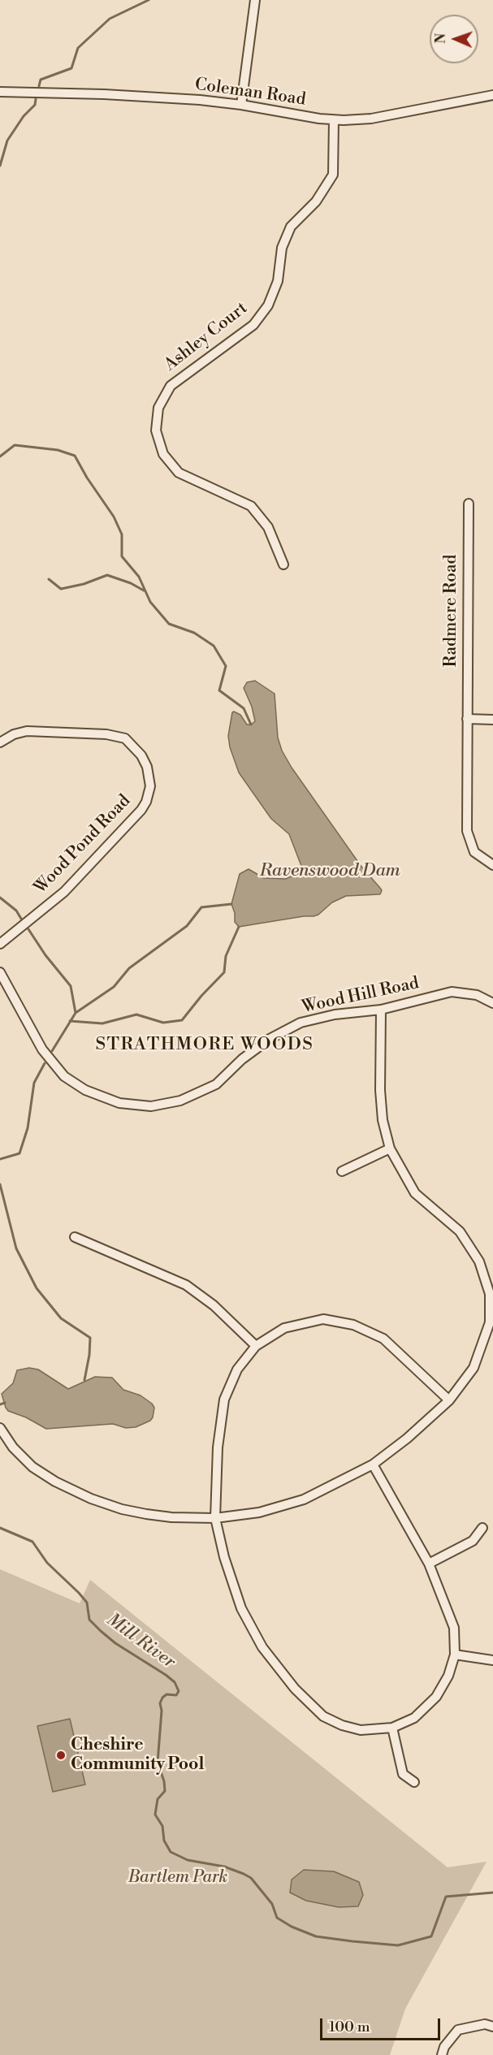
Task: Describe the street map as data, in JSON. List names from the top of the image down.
{
  "streets": {
    "street": [
      "Coleman Road",
      "Ashley Court",
      "Radmere Road",
      "Wood Pond Road",
      "Wood Hill Road"
    ]
  },
  "crossings": [
    ["Coleman Road", "Ashley Court"]
  ],
  "districts": ["STRATHMORE WOODS"],
  "water": ["Ravenswood Dam", "Mill River"],
  "parks": ["Bartlem Park"],
  "places": ["Cheshire Community Pool"],
  "scale_bar": "100 m",
  "north": "left"
}
